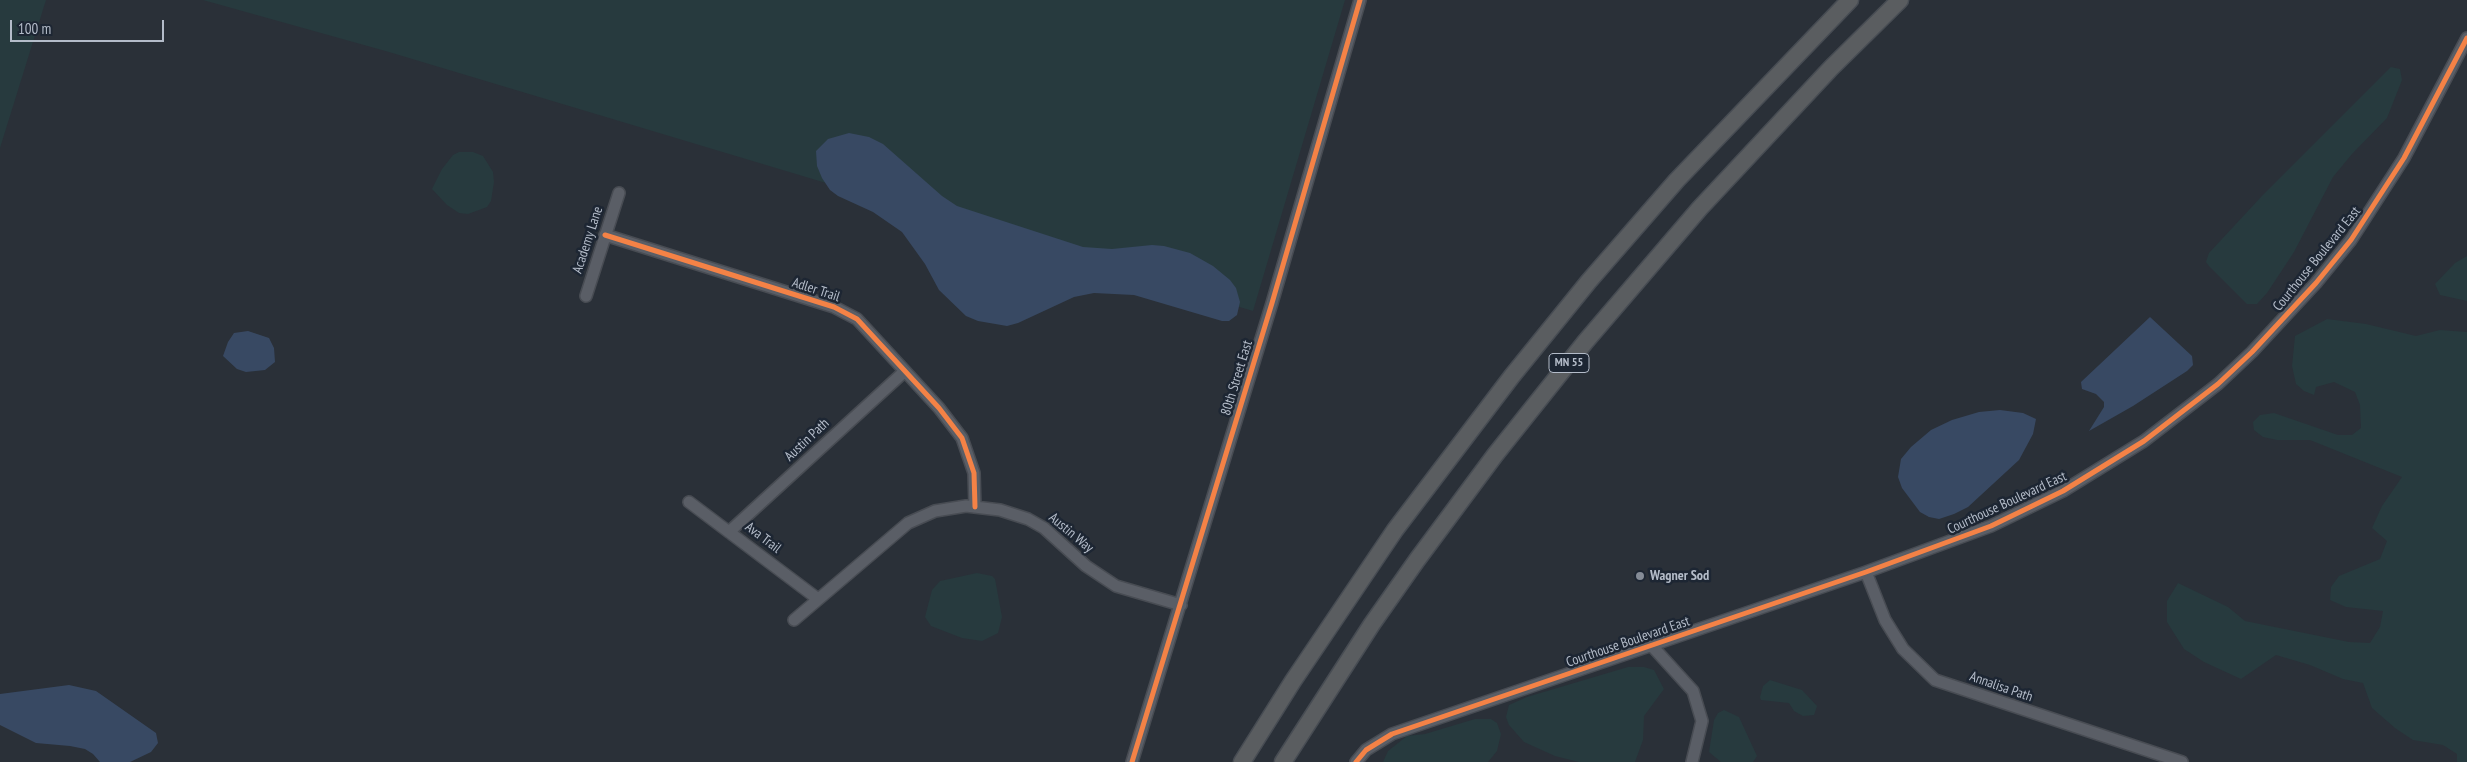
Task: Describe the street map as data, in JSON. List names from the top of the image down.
{
  "streets": {
    "highway": ["MN 55"],
    "street": [
      "Academy Lane",
      "Courthouse Boulevard East",
      "Adler Trail",
      "80th Street East",
      "Austin Path",
      "Austin Way",
      "Ava Trail",
      "Annalisa Path"
    ]
  },
  "crossings": [
    ["Academy Lane", "Adler Trail"],
    ["Courthouse Boulevard East", "Annalisa Path"],
    ["Adler Trail", "Austin Path"],
    ["Adler Trail", "Austin Way"],
    ["80th Street East", "Austin Way"],
    ["Austin Path", "Ava Trail"],
    ["Austin Way", "Ava Trail"]
  ],
  "places": ["Wagner Sod"],
  "scale_bar": "100 m"
}
